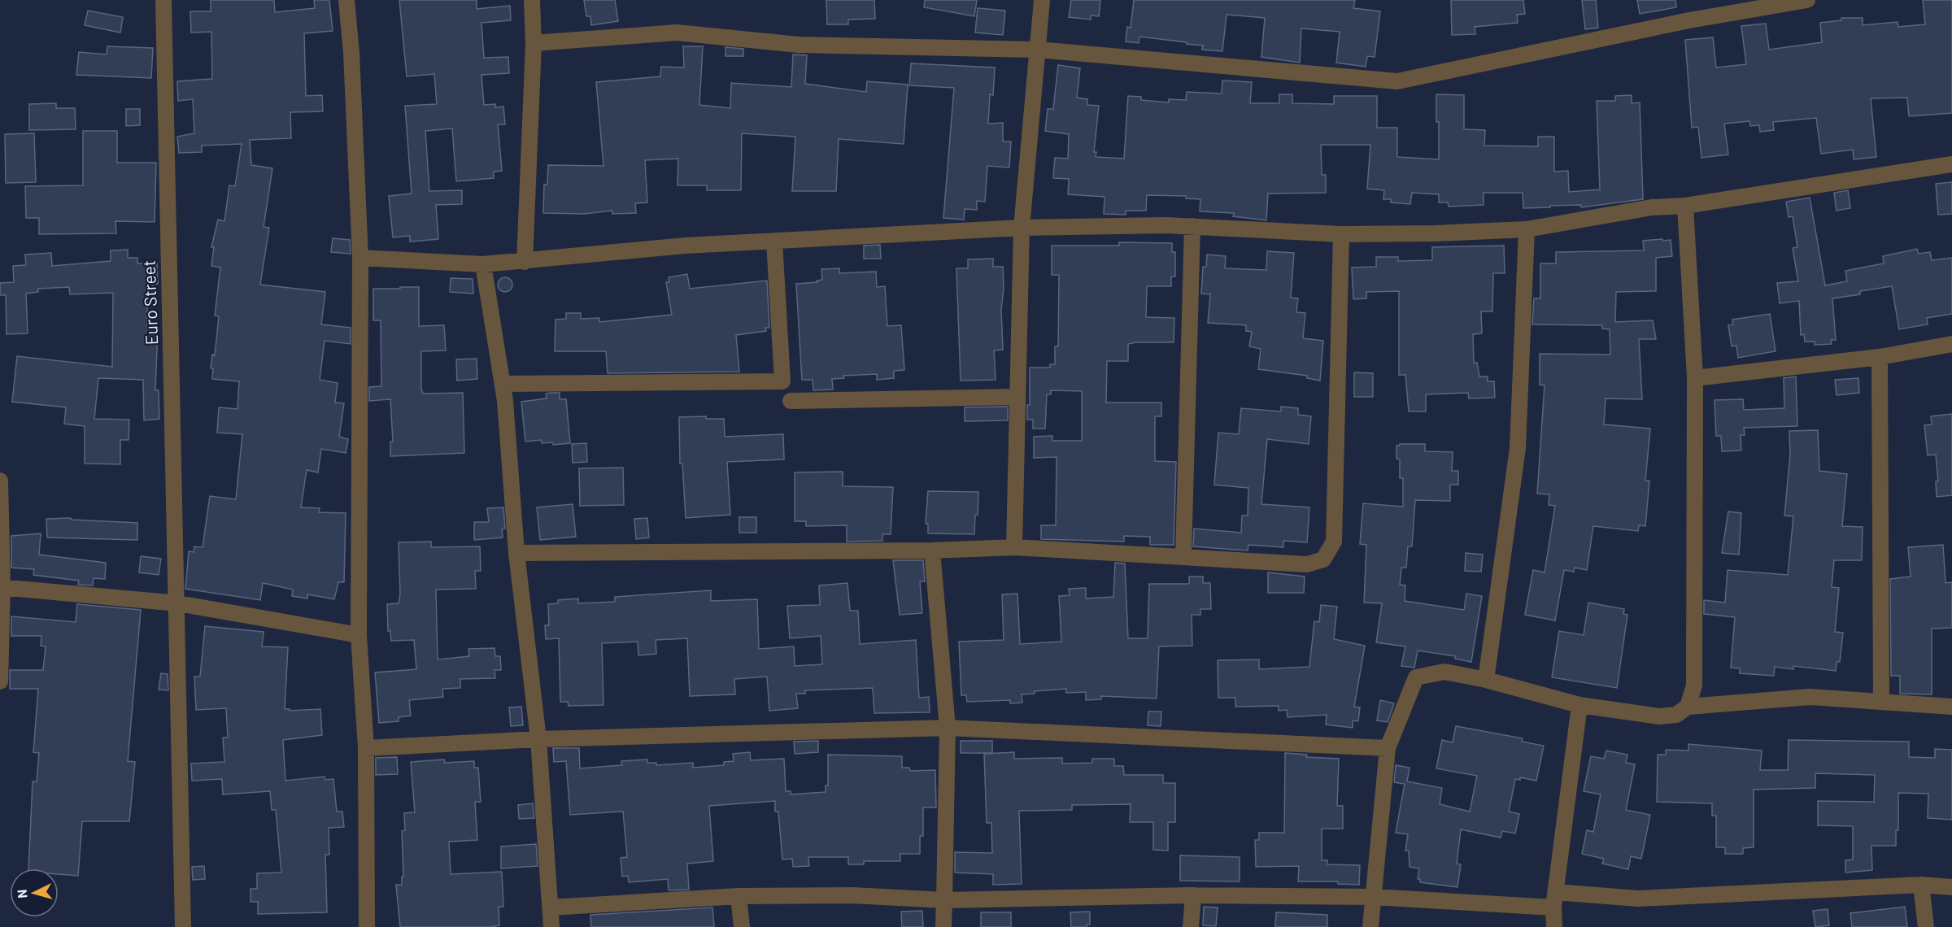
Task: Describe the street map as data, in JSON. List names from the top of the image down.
{
  "streets": {
    "street": ["Euro Street"]
  },
  "north": "left"
}
